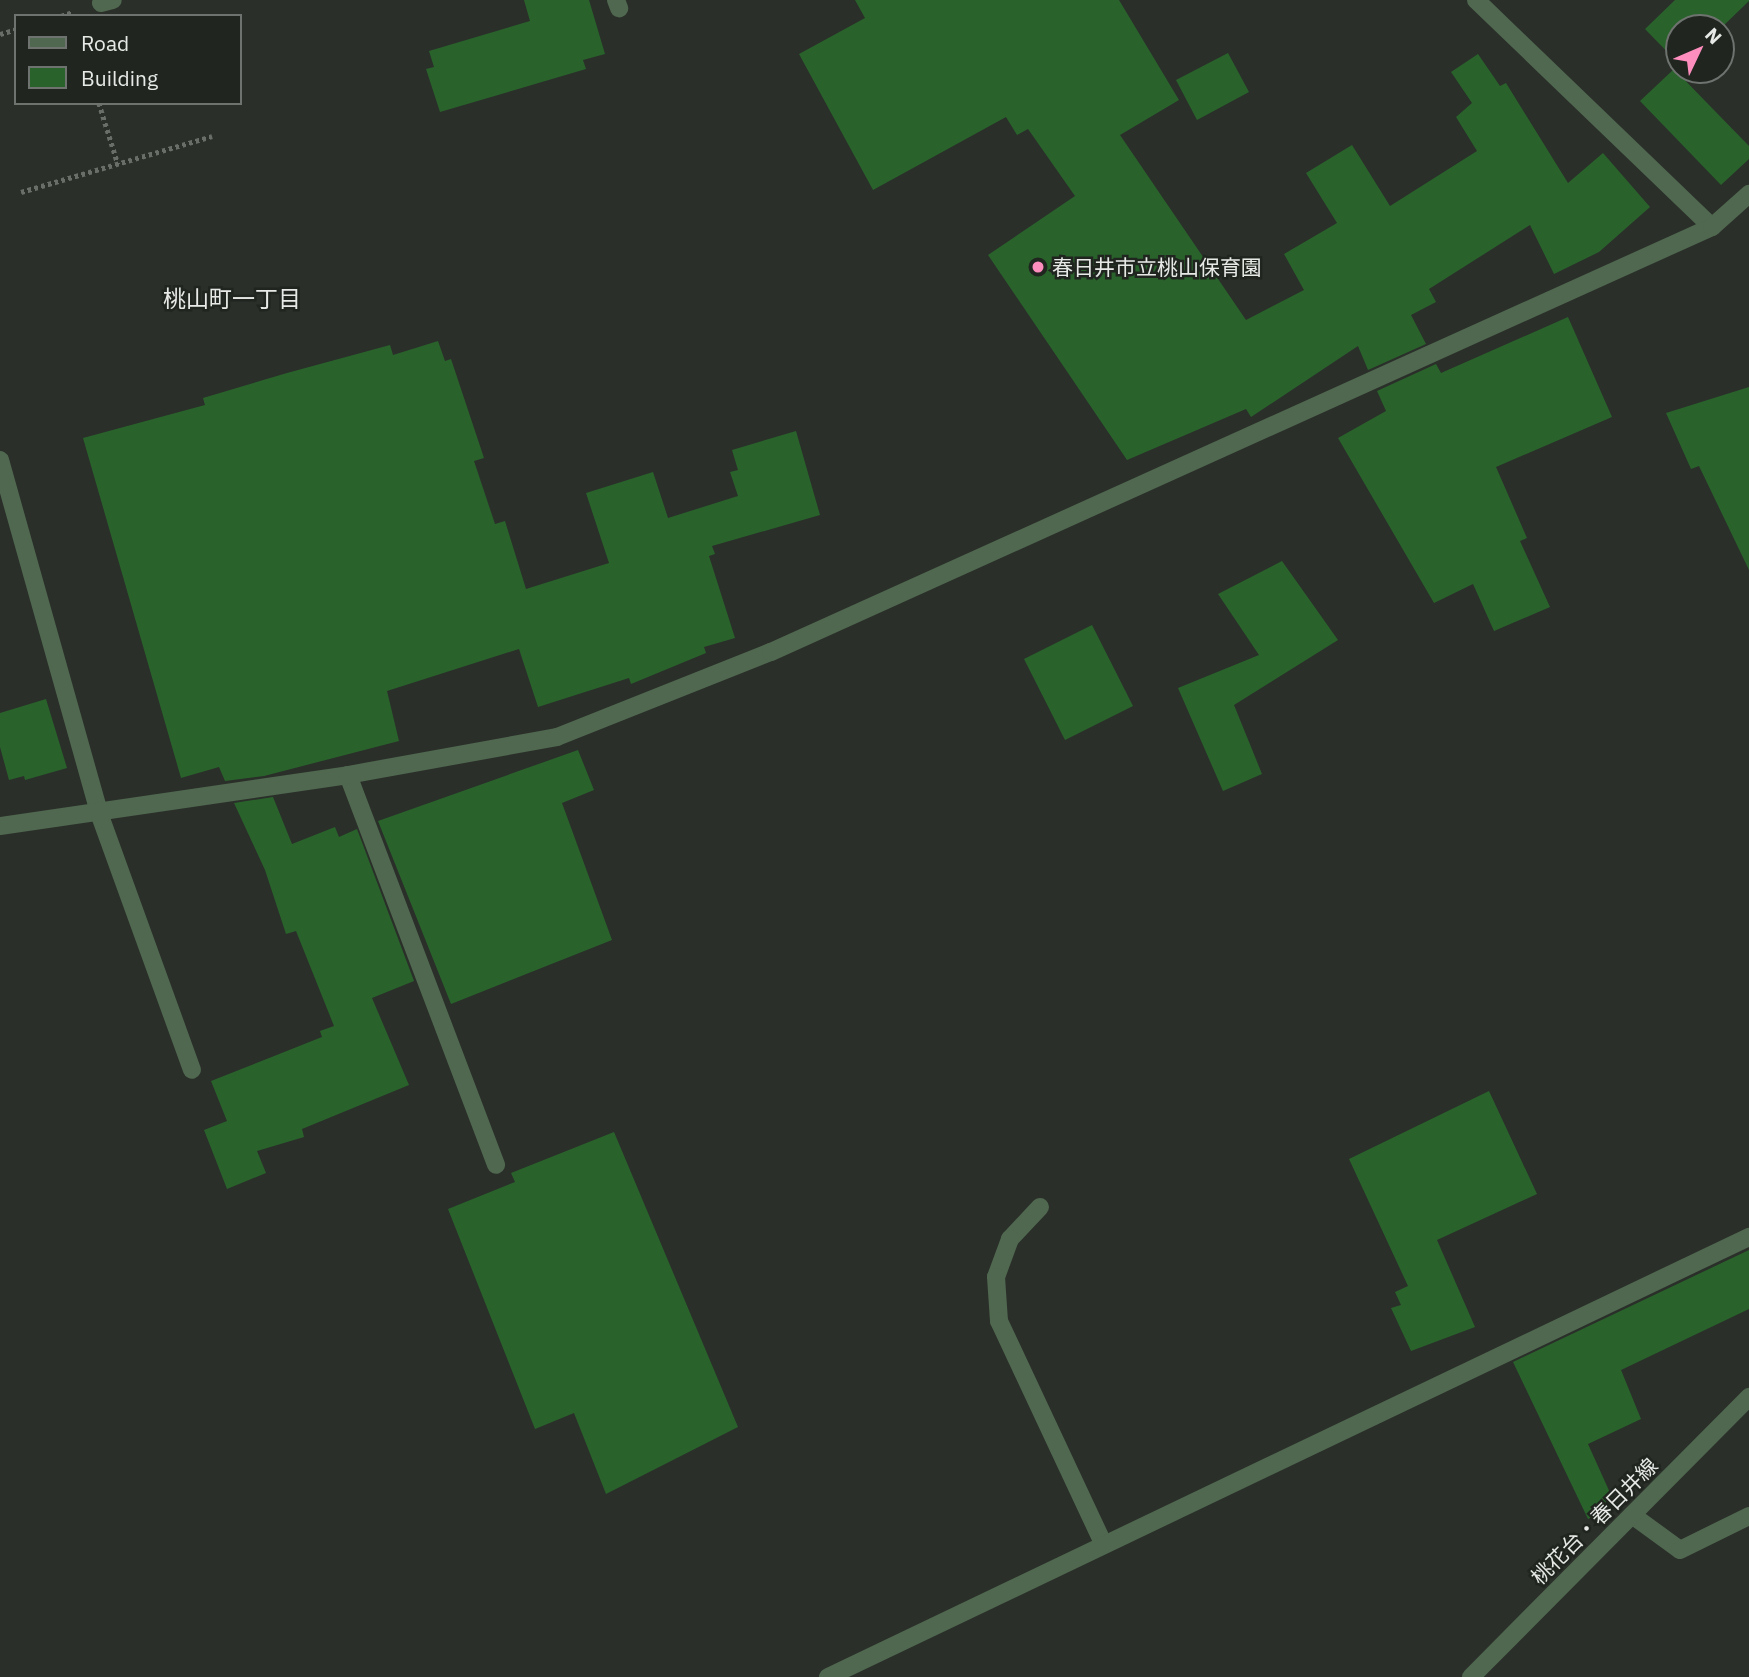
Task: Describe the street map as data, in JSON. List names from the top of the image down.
{
  "streets": {
    "street": ["桃花台・春日井線"]
  },
  "districts": ["桃山町一丁目"],
  "places": ["春日井市立桃山保育園"],
  "legend": ["Road", "Building"],
  "north": "top right"
}
